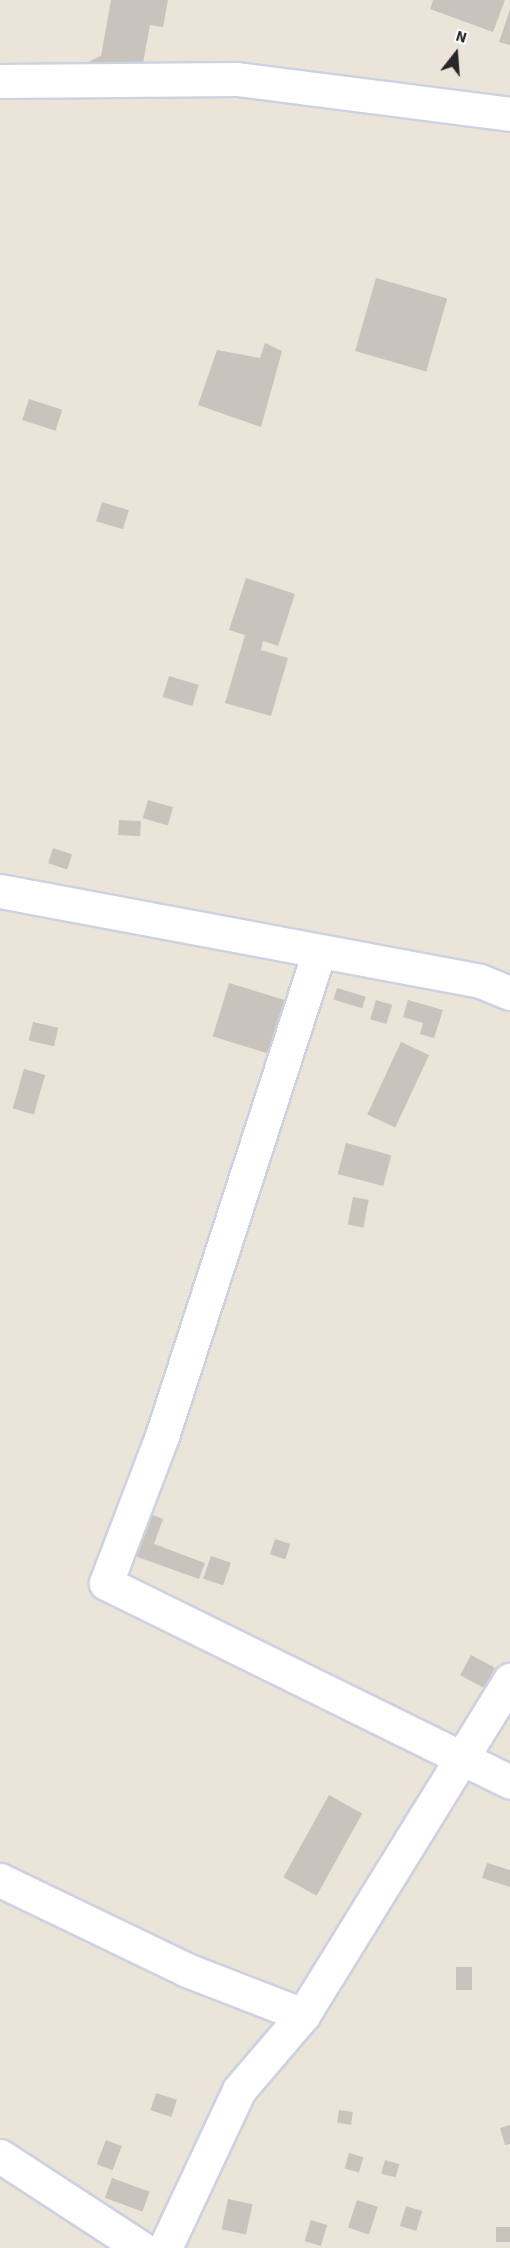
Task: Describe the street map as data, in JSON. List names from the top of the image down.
{
  "north": "top"
}
